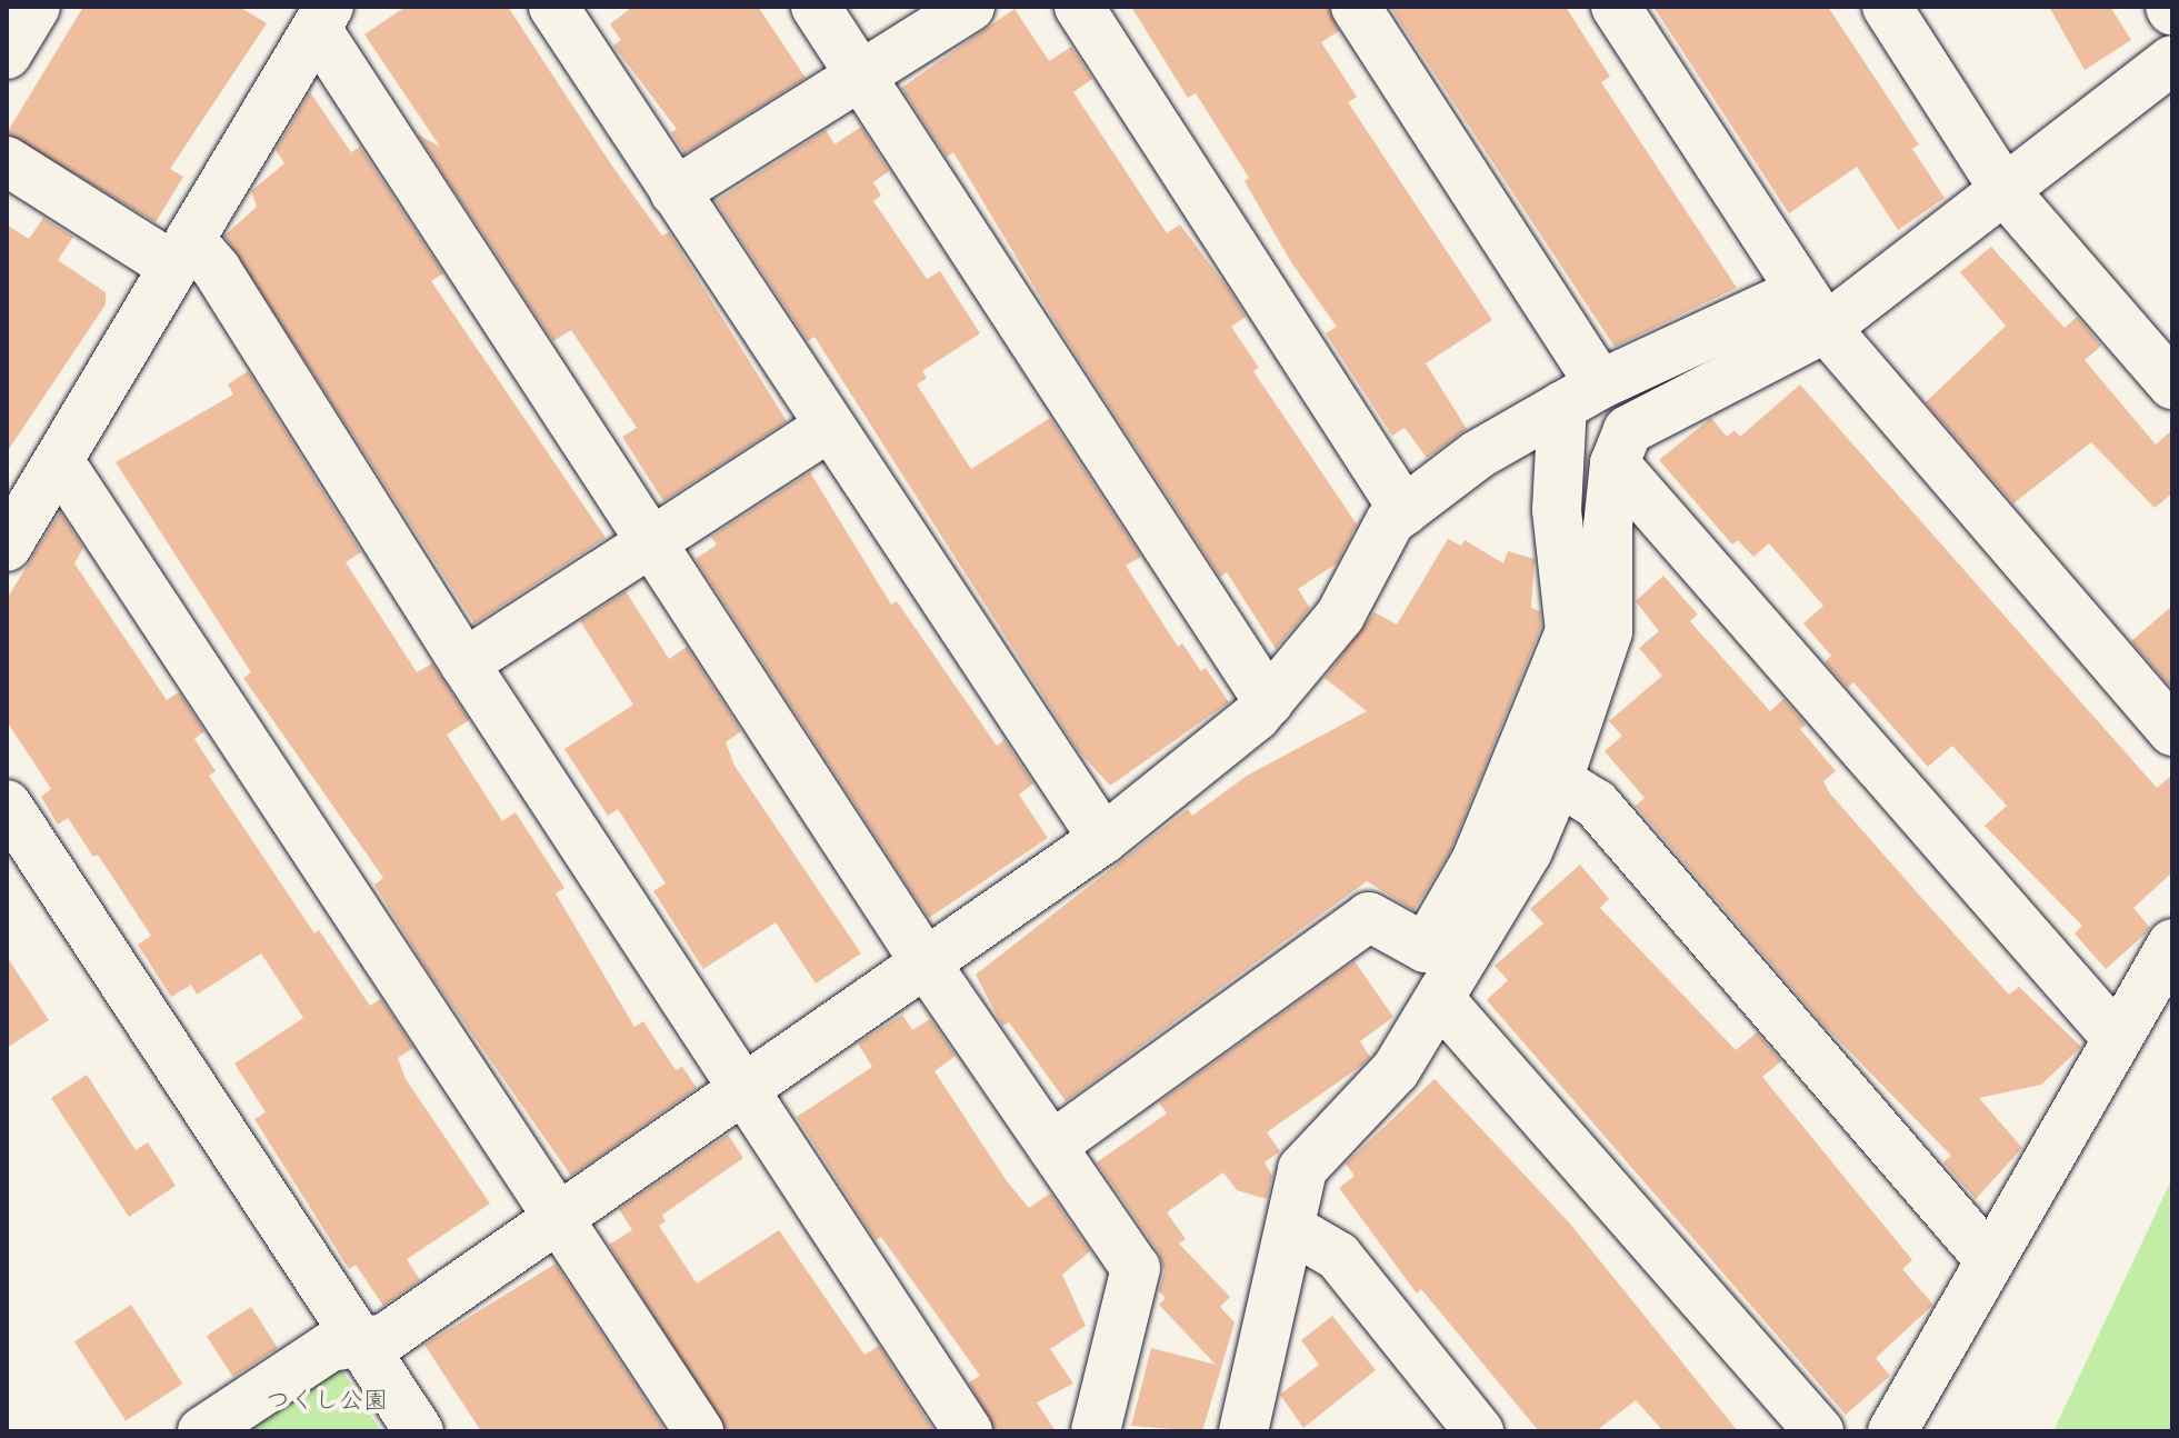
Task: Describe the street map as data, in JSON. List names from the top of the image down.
{
  "parks": ["つくし公園"]
}
